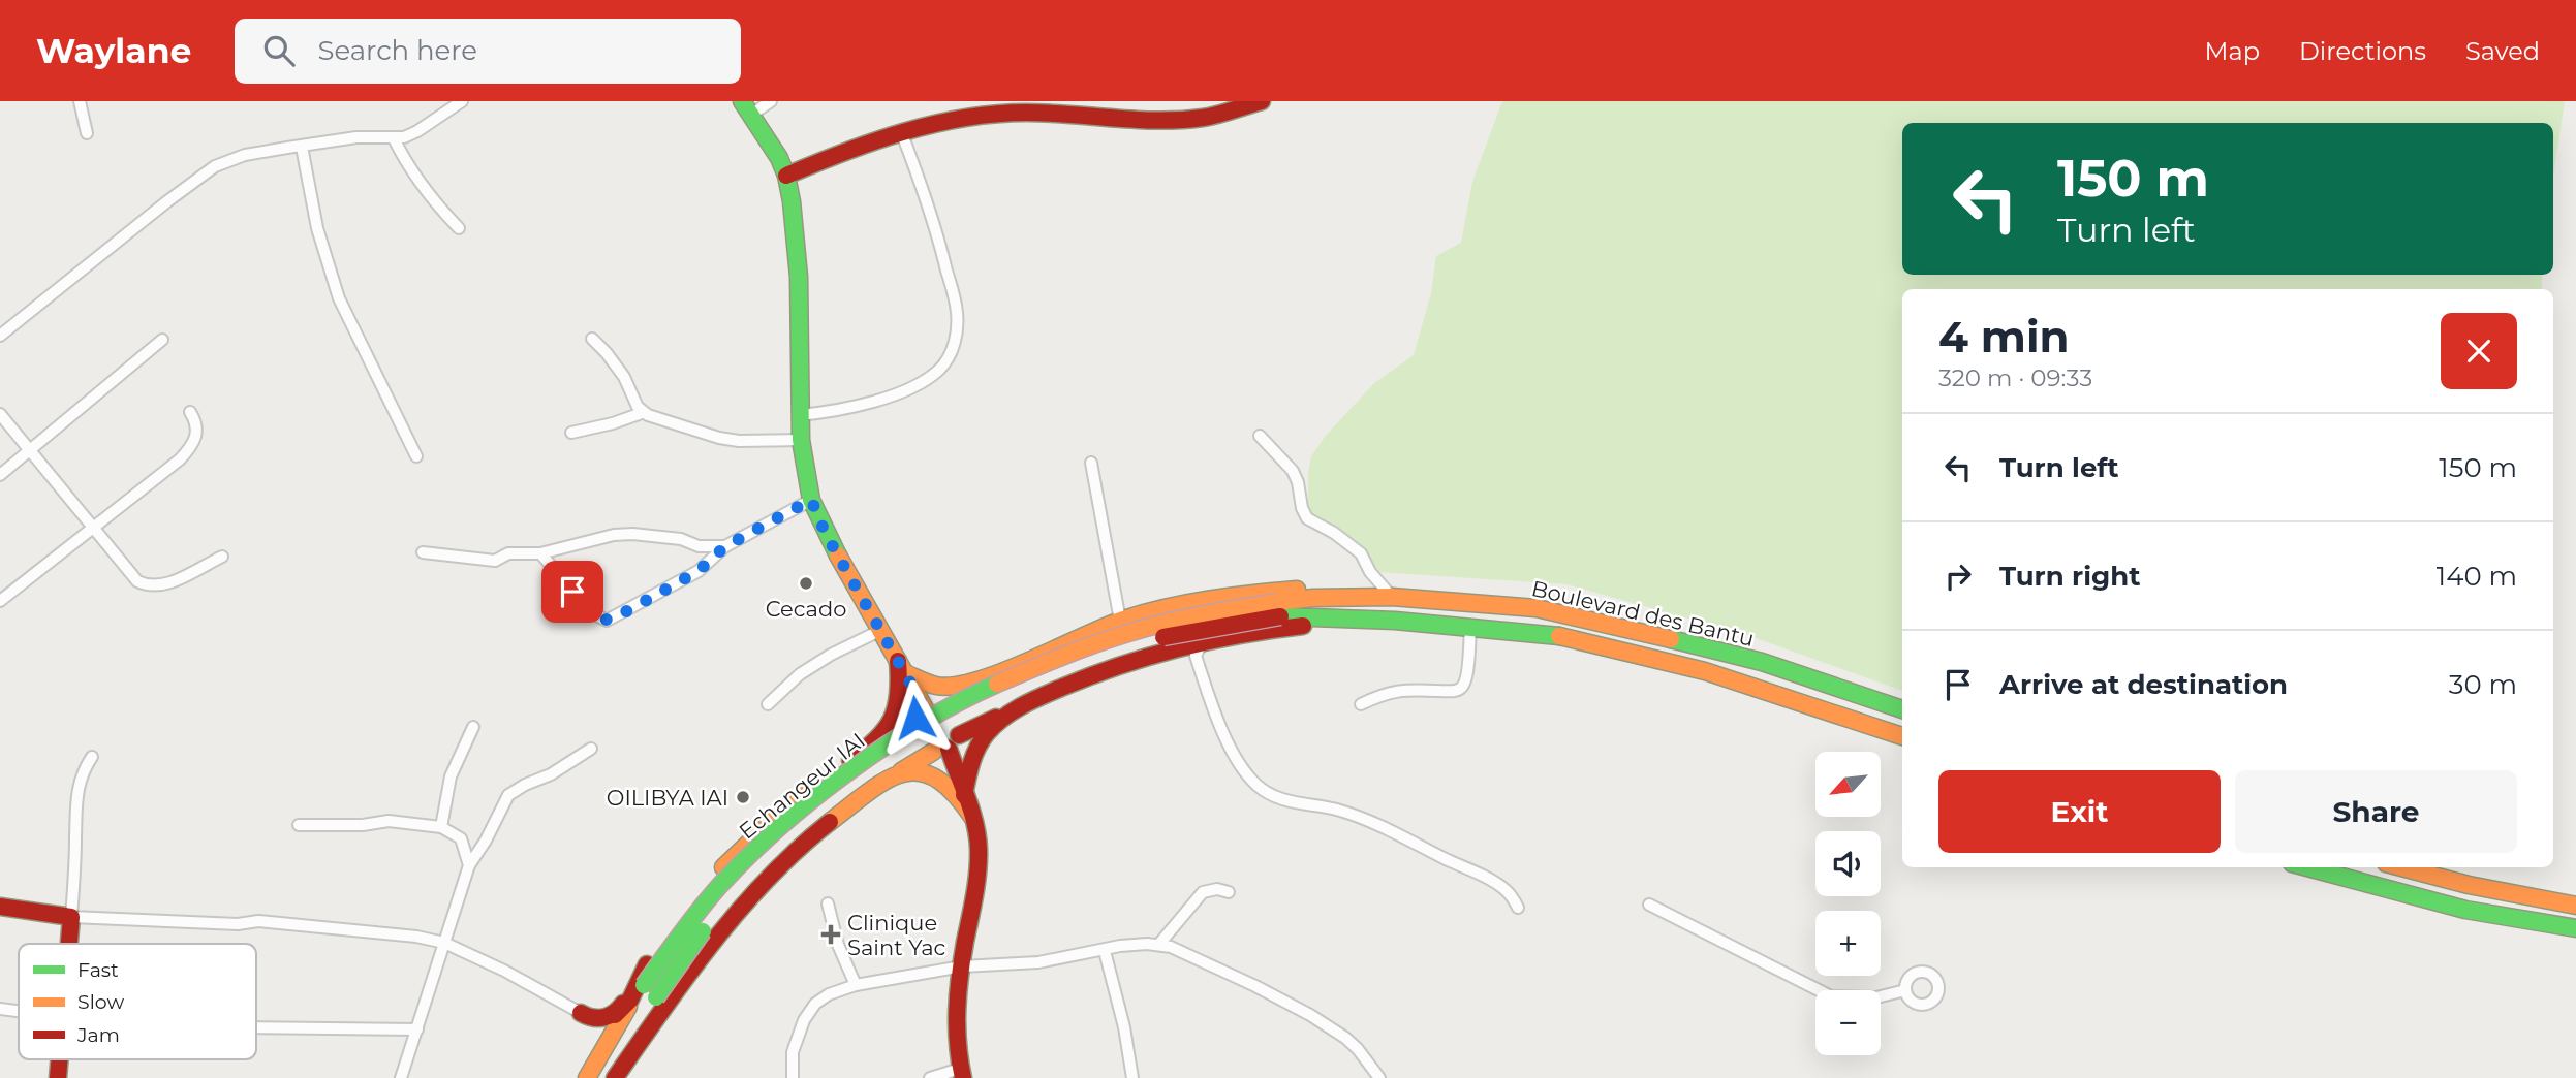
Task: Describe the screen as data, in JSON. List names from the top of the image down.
{
  "streets": {
    "main road": ["Boulevard des Bantu", "Echangeur IAI"]
  },
  "crossings": [
    ["Boulevard des Bantu", "Echangeur IAI"]
  ],
  "places": {
    "other": ["Cecado", "OILIBYA IAI"],
    "health": ["Clinique Saint Yac"]
  },
  "legend": ["Fast", "Slow", "Jam"],
  "north": "bottom left",
  "page": {
    "header": "Waylane",
    "search": "Search here",
    "nav": ["Map", "Directions", "Saved"],
    "turn": ["150 m", "Turn left"],
    "heading": ["4 min", "320 m · 09:33"],
    "list": [
      {
        "name": "Turn left",
        "value": "150 m"
      },
      {
        "name": "Turn right",
        "value": "140 m"
      },
      {
        "name": "Arrive at destination",
        "value": "30 m"
      }
    ],
    "map_buttons": ["+", "−"],
    "buttons": ["Exit", "Share"]
  }
}
